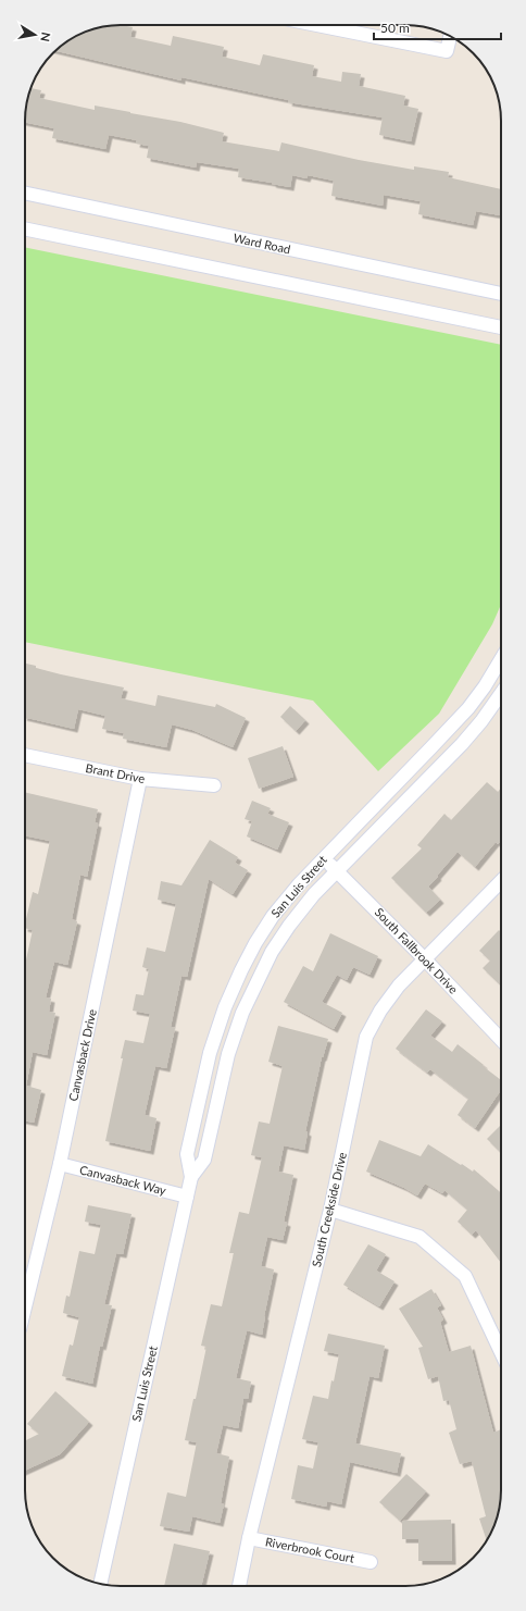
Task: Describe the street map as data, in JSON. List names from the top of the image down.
{
  "streets": {
    "street": [
      "Ward Road",
      "Brant Drive",
      "San Luis Street",
      "South Fallbrook Drive",
      "Canvasback Drive",
      "Canvasback Way",
      "South Creekside Drive",
      "Riverbrook Court"
    ]
  },
  "crossings": [
    ["Brant Drive", "Canvasback Drive"],
    ["San Luis Street", "South Fallbrook Drive"],
    ["San Luis Street", "Canvasback Way"],
    ["South Fallbrook Drive", "South Creekside Drive"],
    ["Canvasback Drive", "Canvasback Way"],
    ["South Creekside Drive", "Riverbrook Court"]
  ],
  "scale_bar": "50 m",
  "north": "right"
}
